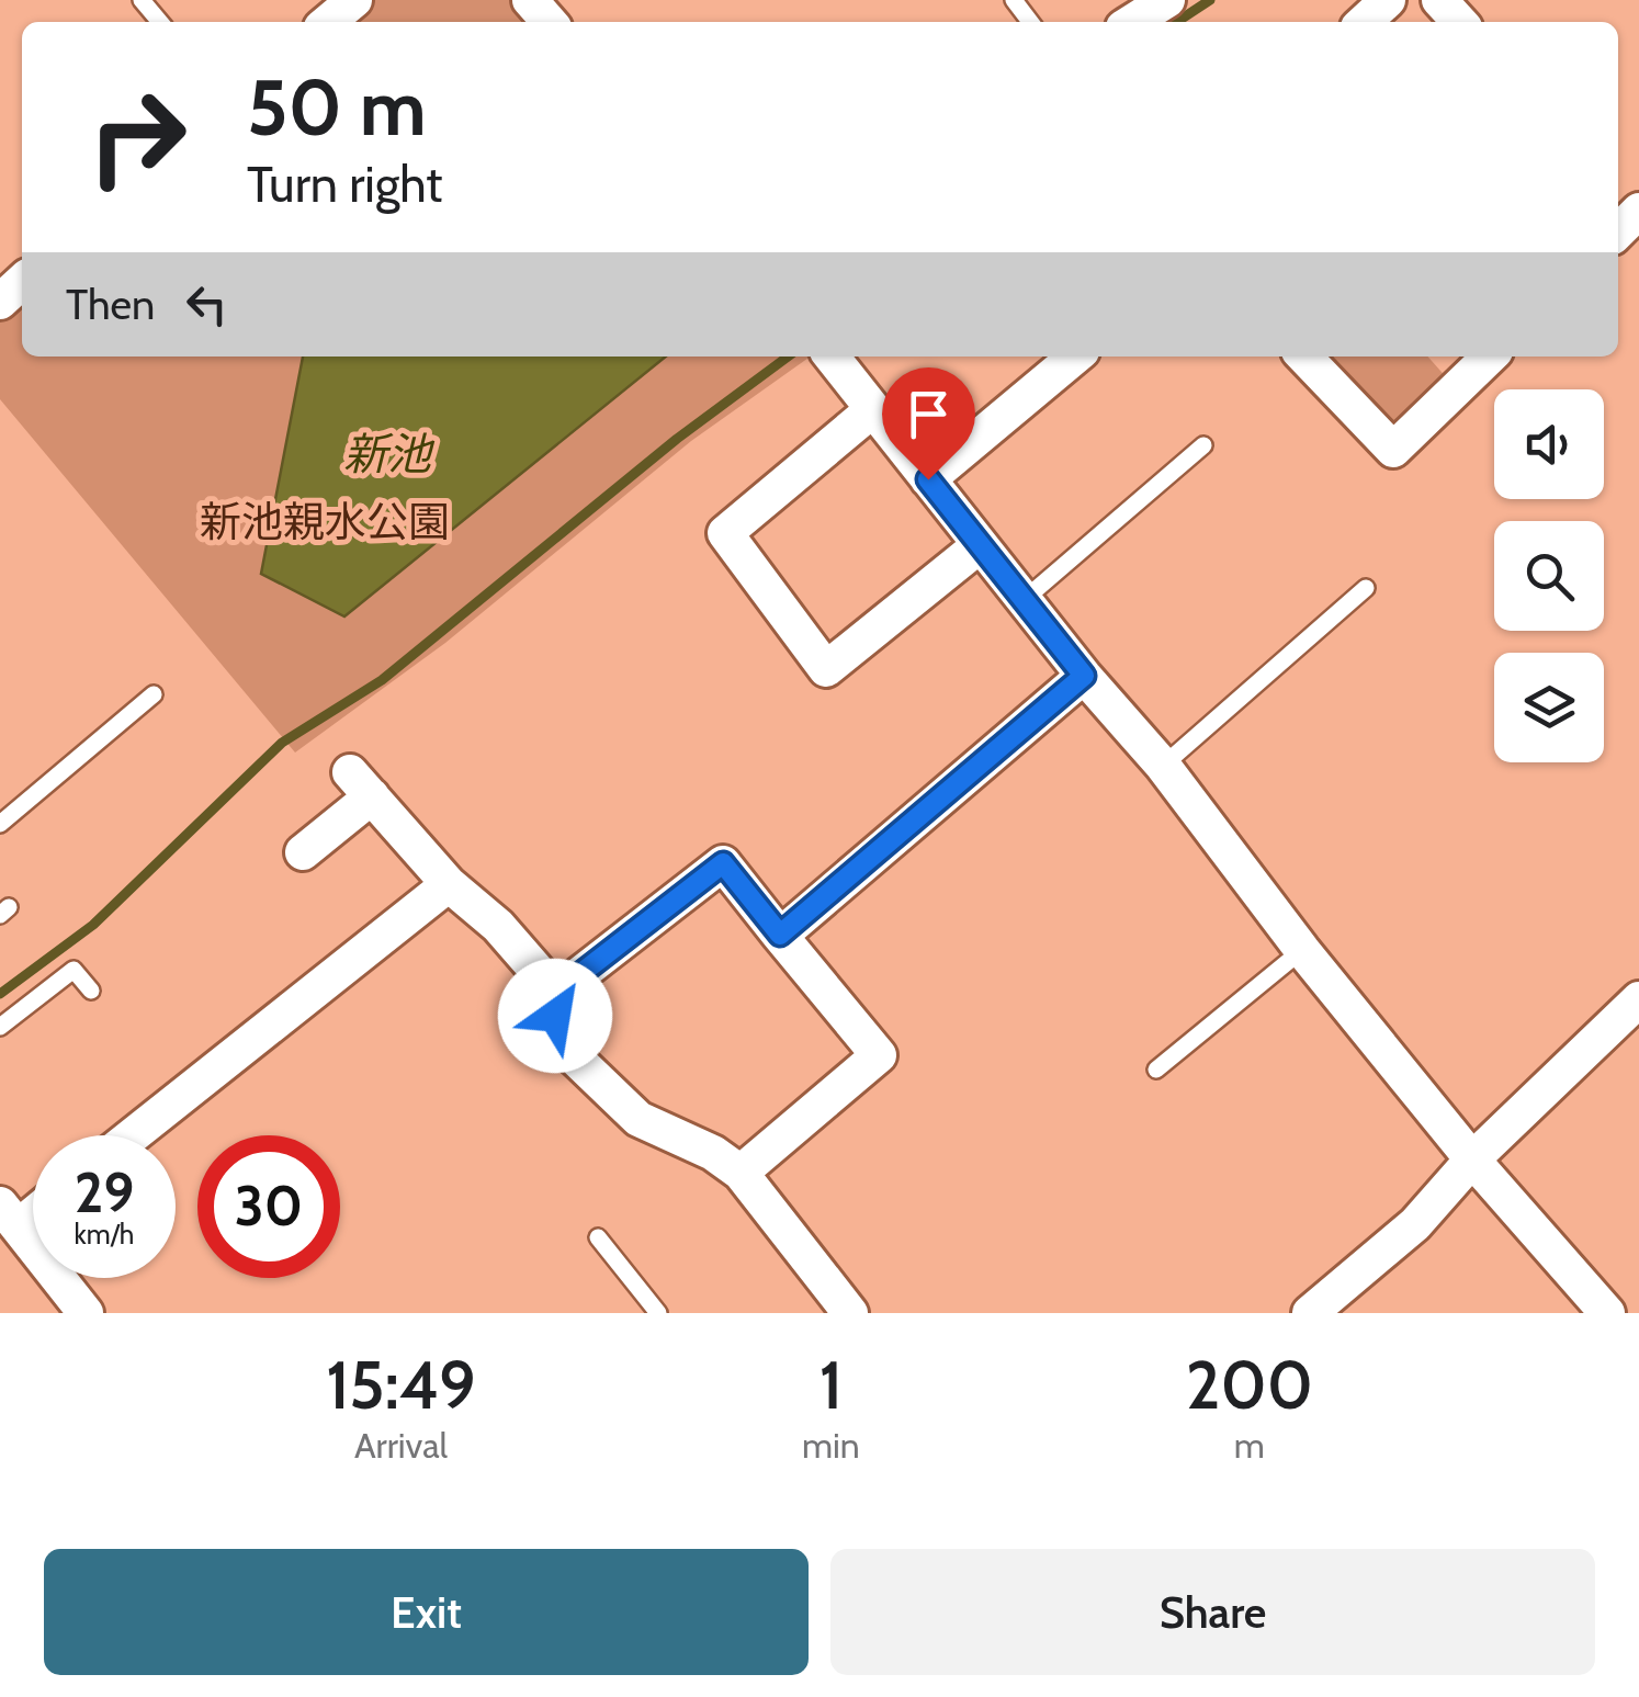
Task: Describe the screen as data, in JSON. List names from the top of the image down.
{
  "water": ["新池"],
  "parks": ["新池親水公園"],
  "page": {
    "turn": ["50 m", "Turn right"],
    "then": "Then",
    "speed": "29 km/h",
    "limit": "30",
    "eta": [
      "15:49",
      "Arrival",
      "1",
      "min",
      "200",
      "m"
    ],
    "buttons": ["Exit", "Share"]
  }
}
